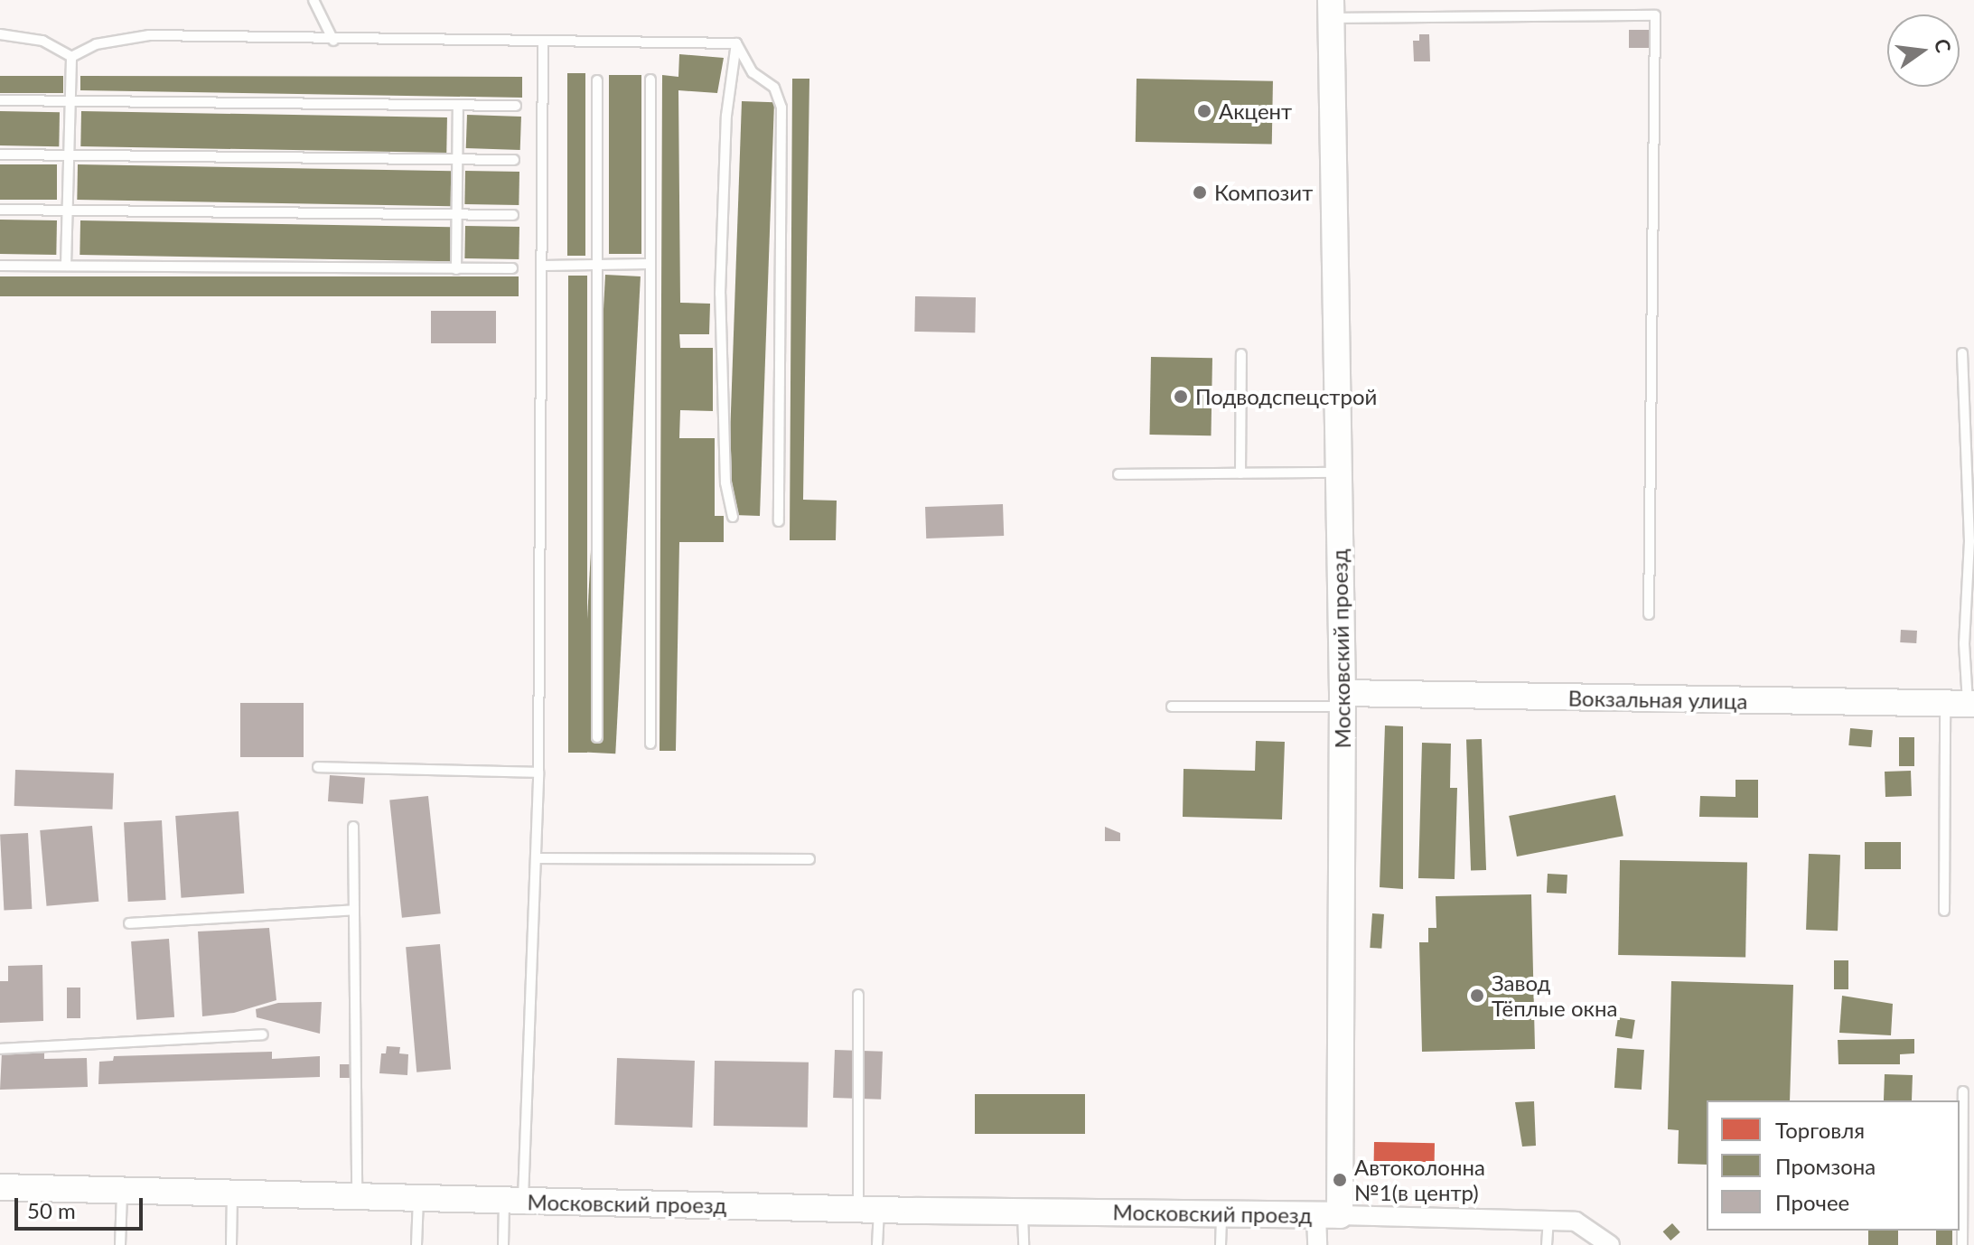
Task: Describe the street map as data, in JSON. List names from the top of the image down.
{
  "streets": {
    "street": ["Московский проезд", "Вокзальная улица"]
  },
  "crossings": [
    ["Московский проезд", "Вокзальная улица"]
  ],
  "places": [
    "Акцент",
    "Композит",
    "Подводспецстрой",
    "Завод Тёплые окна",
    "Автоколонна №1(в центр)"
  ],
  "legend": ["Торговля", "Промзона", "Прочее"],
  "scale_bar": "50 m",
  "north": "right"
}
